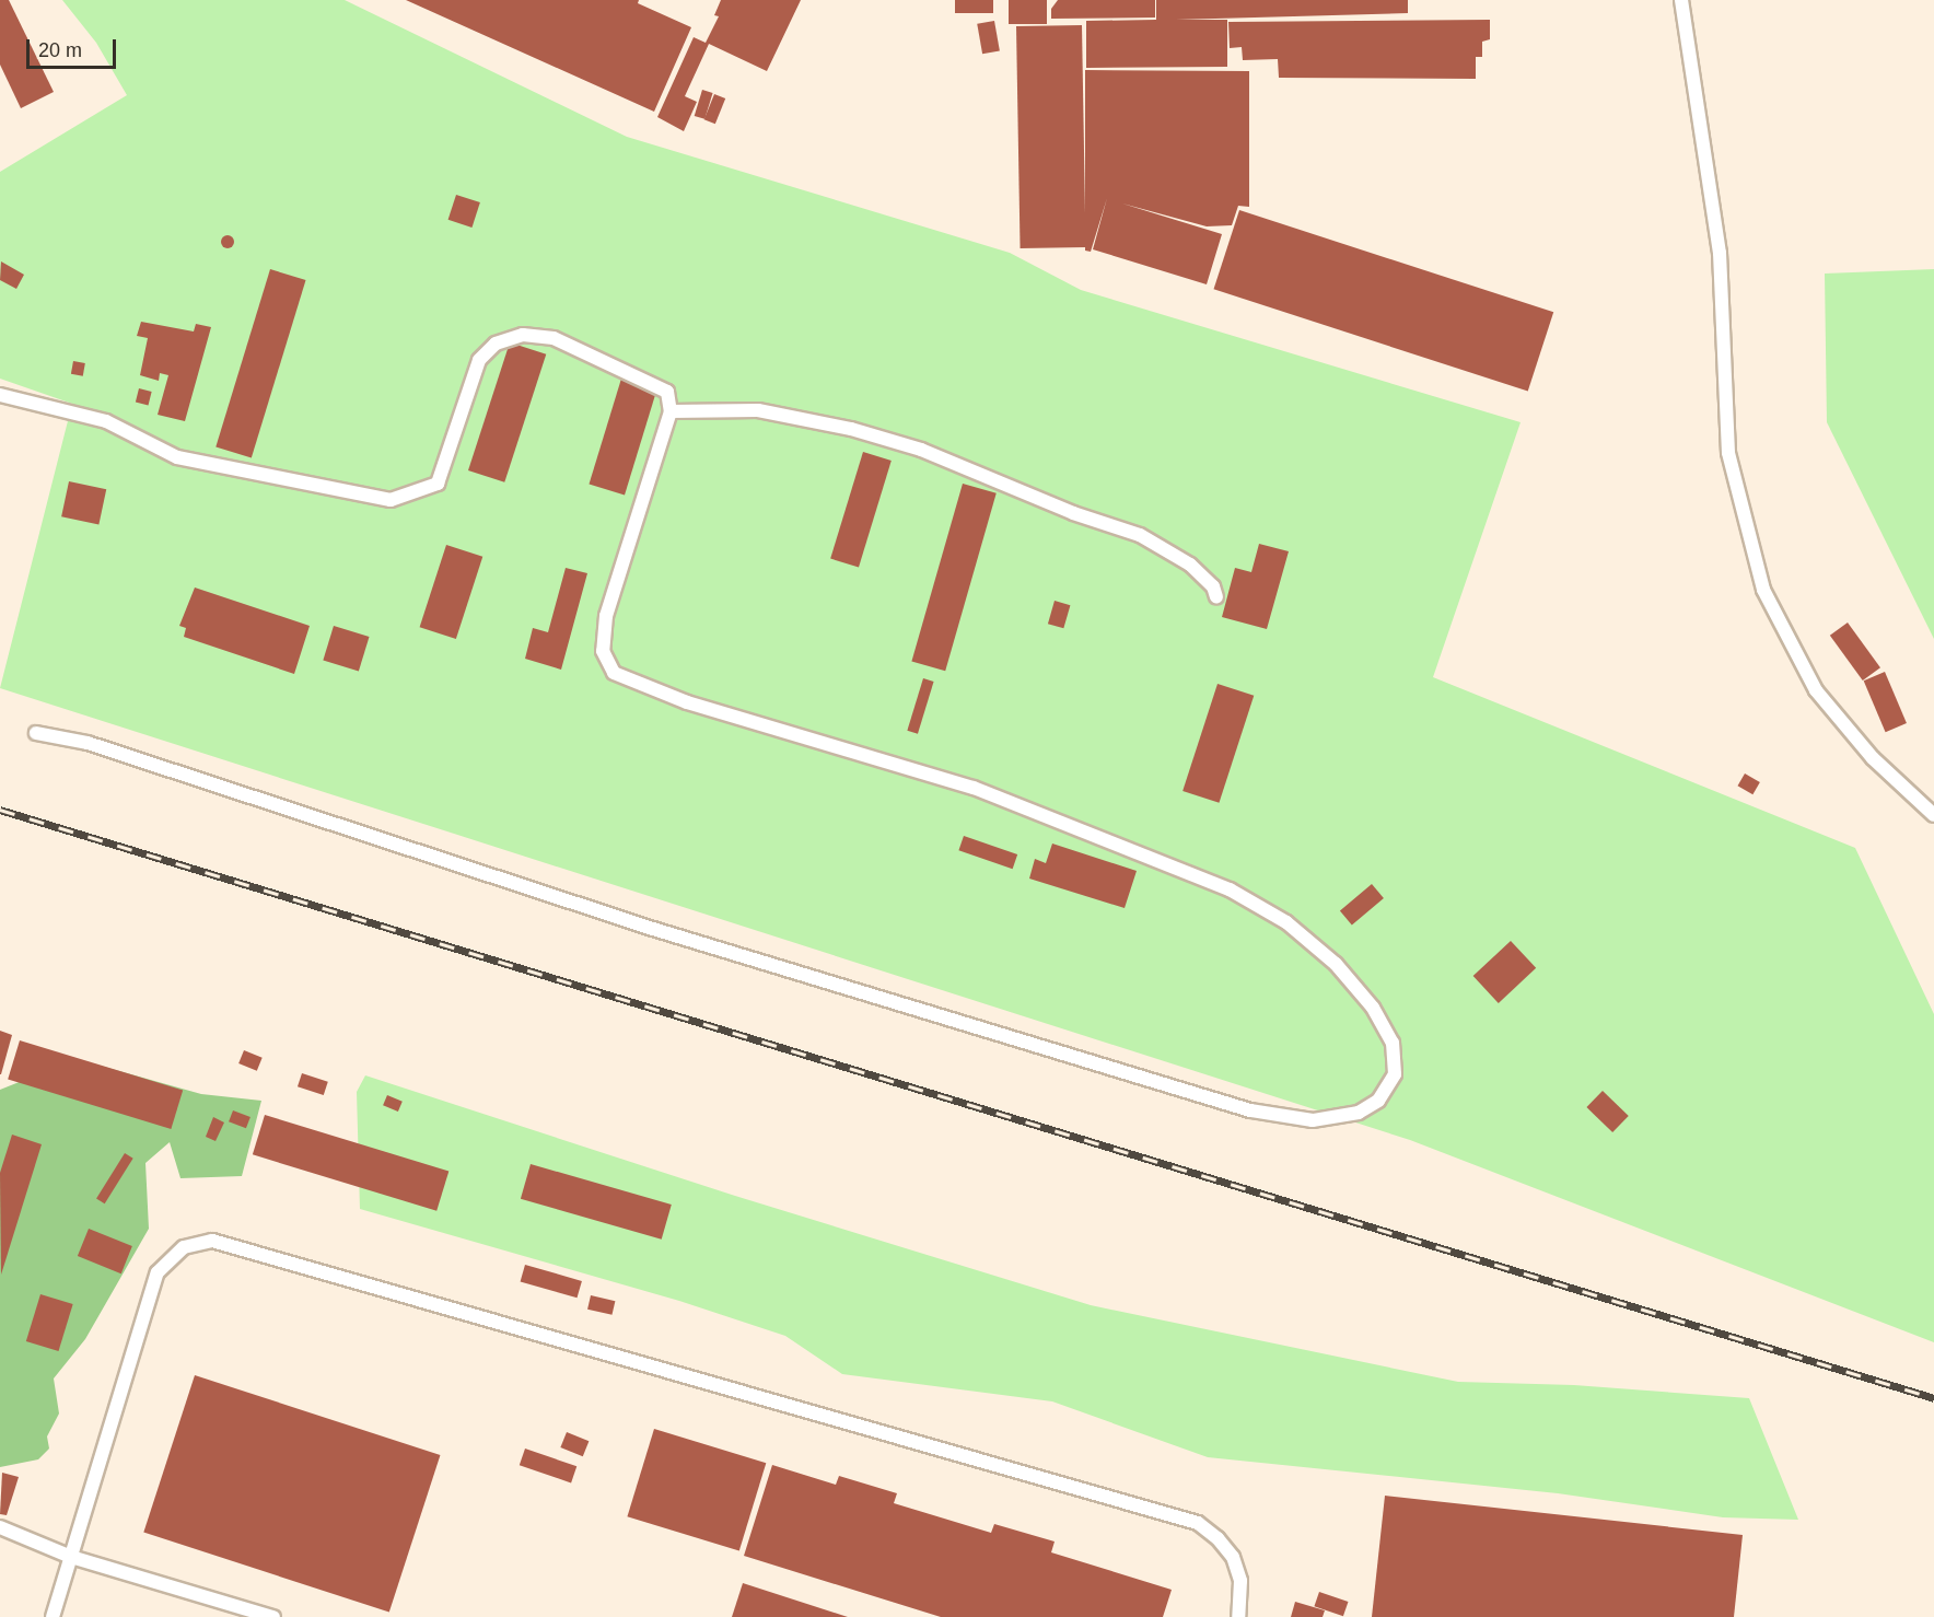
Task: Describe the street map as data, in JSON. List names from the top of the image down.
{
  "scale_bar": "20 m"
}
